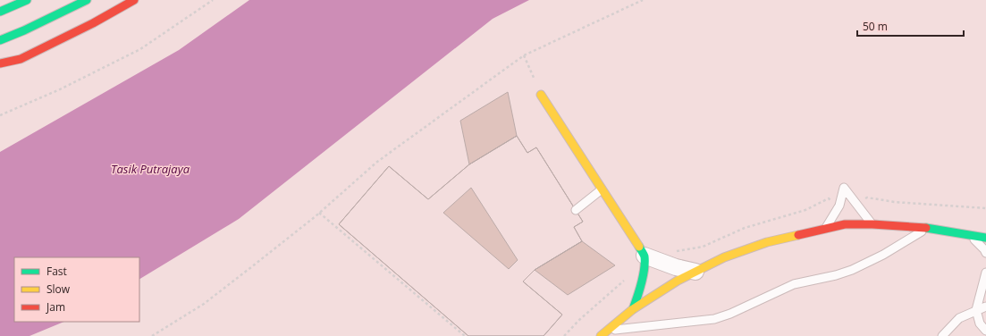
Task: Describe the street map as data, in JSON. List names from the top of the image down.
{
  "water": ["Tasik Putrajaya"],
  "legend": ["Fast", "Slow", "Jam"],
  "scale_bar": "50 m"
}
